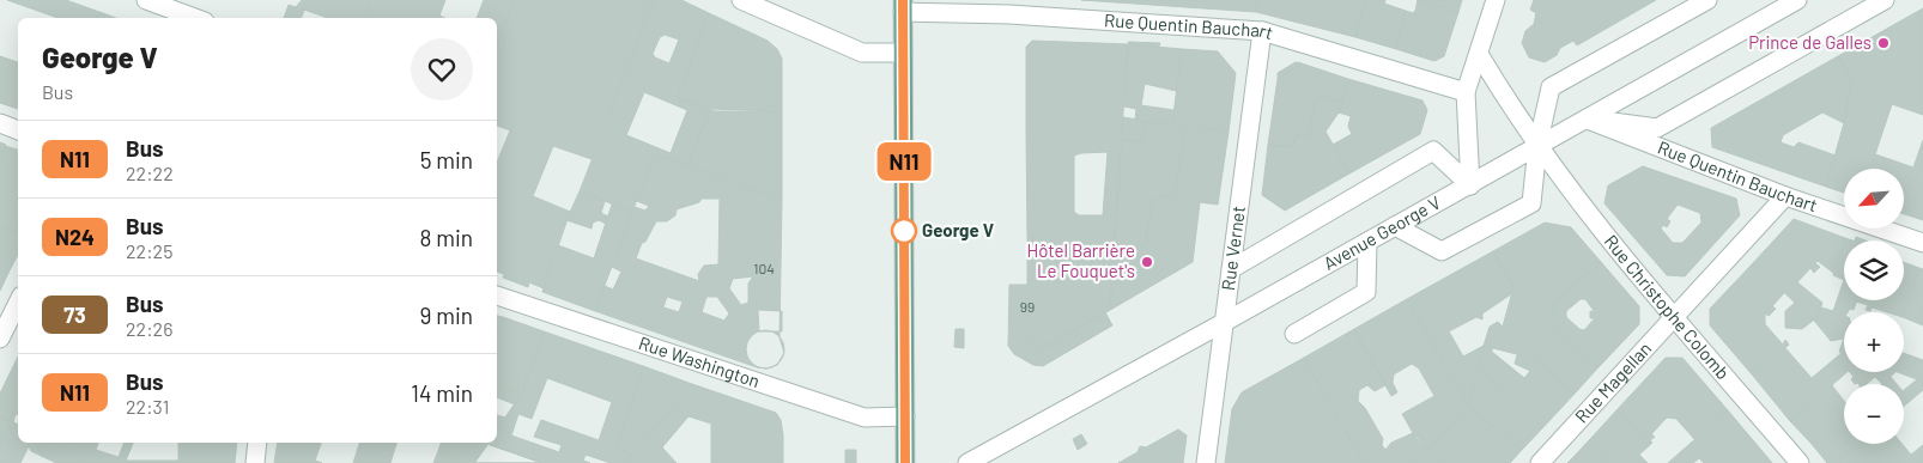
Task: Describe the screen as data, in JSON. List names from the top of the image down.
{
  "streets": {
    "street": [
      "Rue Quentin Bauchart",
      "Avenue George V",
      "Rue Vernet",
      "Rue Christophe Colomb",
      "Rue Washington",
      "Rue Magellan"
    ]
  },
  "crossings": [
    ["Rue Quentin Bauchart", "Avenue George V"],
    ["Rue Quentin Bauchart", "Rue Vernet"],
    ["Rue Quentin Bauchart", "Rue Magellan"],
    ["Avenue George V", "Rue Vernet"],
    ["Avenue George V", "Rue Christophe Colomb"],
    ["Rue Christophe Colomb", "Rue Magellan"]
  ],
  "places": ["Prince de Galles", "George V", "Hôtel Barrière Le Fouquet's"],
  "lines": ["bus line N11"],
  "house_numbers": ["104", "99"],
  "north": "bottom left",
  "page": {
    "on_map": "N11",
    "heading": ["George V", "Bus"],
    "list": [
      {
        "mark": "N11",
        "name": "Bus",
        "note": "22:22",
        "value": "5 min"
      },
      {
        "mark": "N24",
        "name": "Bus",
        "note": "22:25",
        "value": "8 min"
      },
      {
        "mark": "73",
        "name": "Bus",
        "note": "22:26",
        "value": "9 min"
      },
      {
        "mark": "N11",
        "name": "Bus",
        "note": "22:31",
        "value": "14 min"
      }
    ],
    "map_buttons": ["+", "−"]
  }
}
